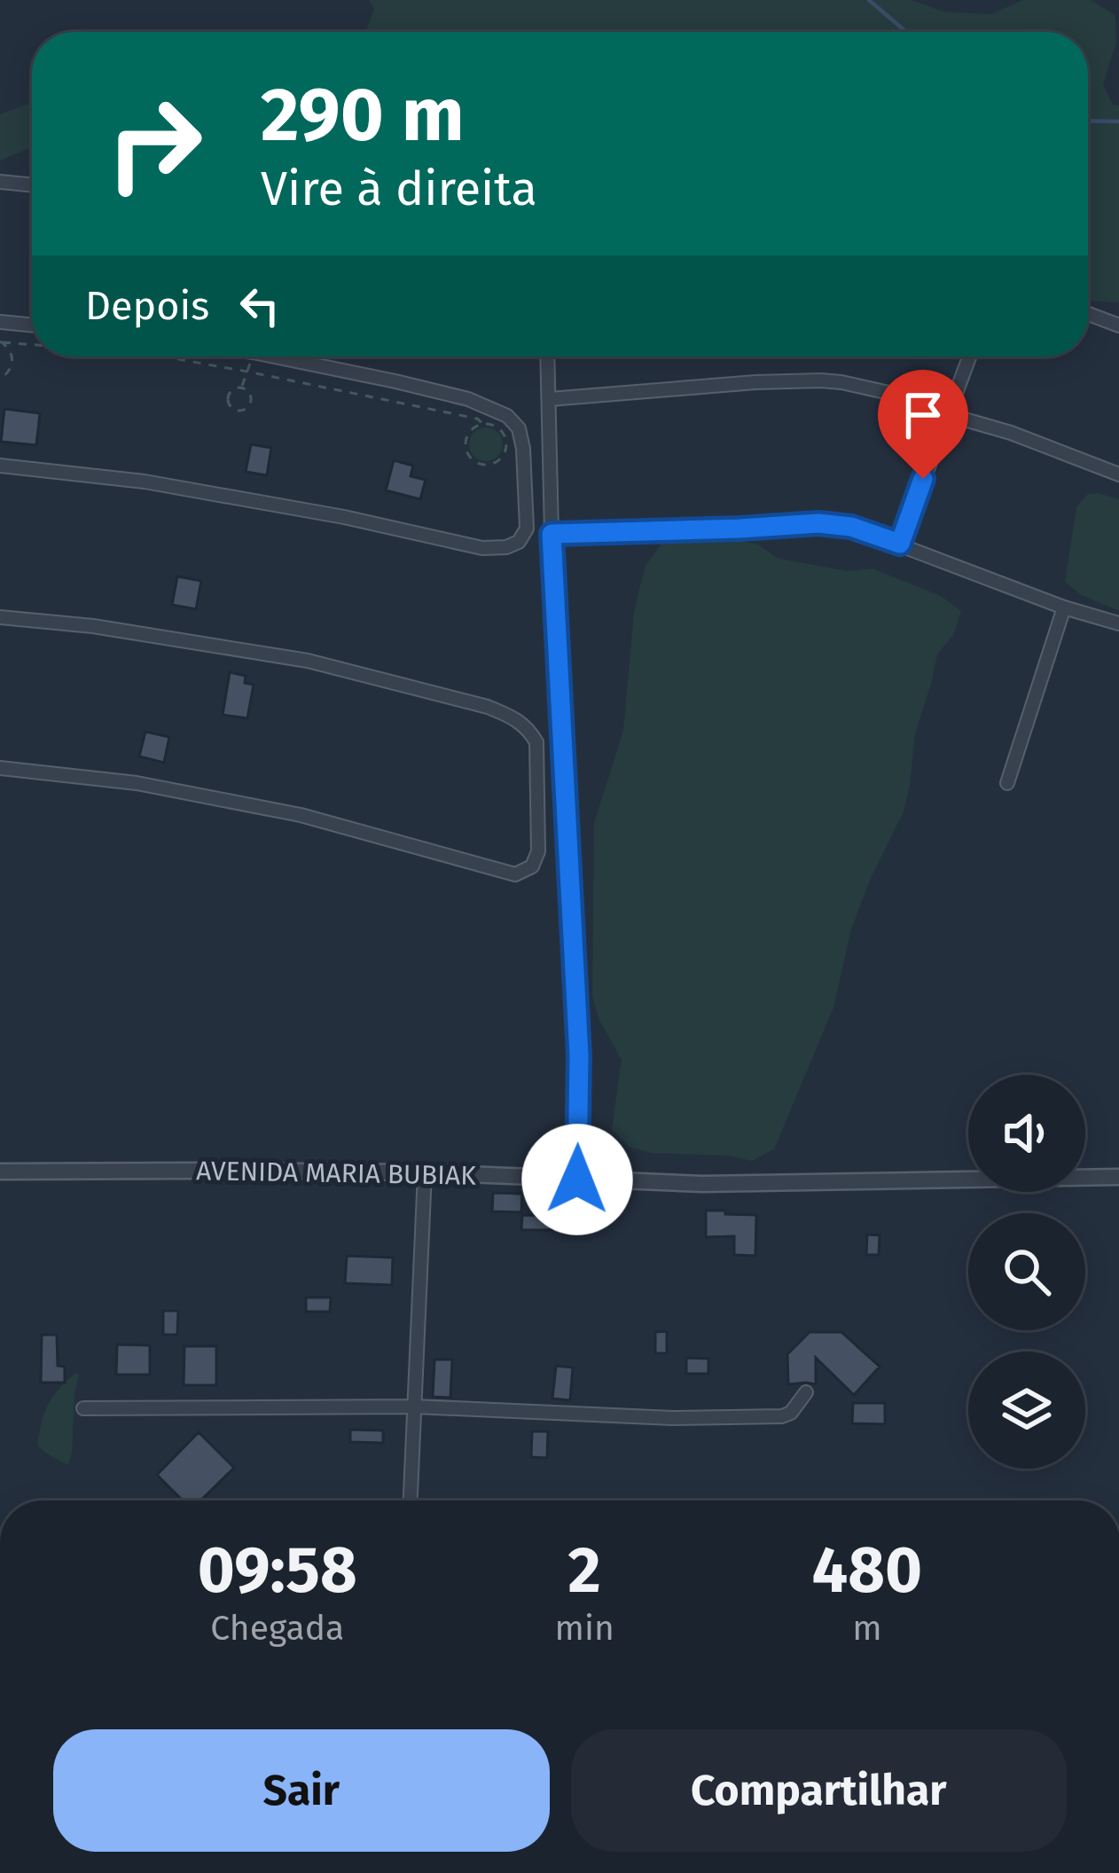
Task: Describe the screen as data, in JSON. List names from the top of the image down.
{
  "streets": {
    "street": ["AVENIDA MARIA BUBIAK"]
  },
  "page": {
    "turn": ["290 m", "Vire à direita"],
    "then": "Depois",
    "eta": [
      "09:58",
      "Chegada",
      "2",
      "min",
      "480",
      "m"
    ],
    "buttons": ["Sair", "Compartilhar"]
  }
}
